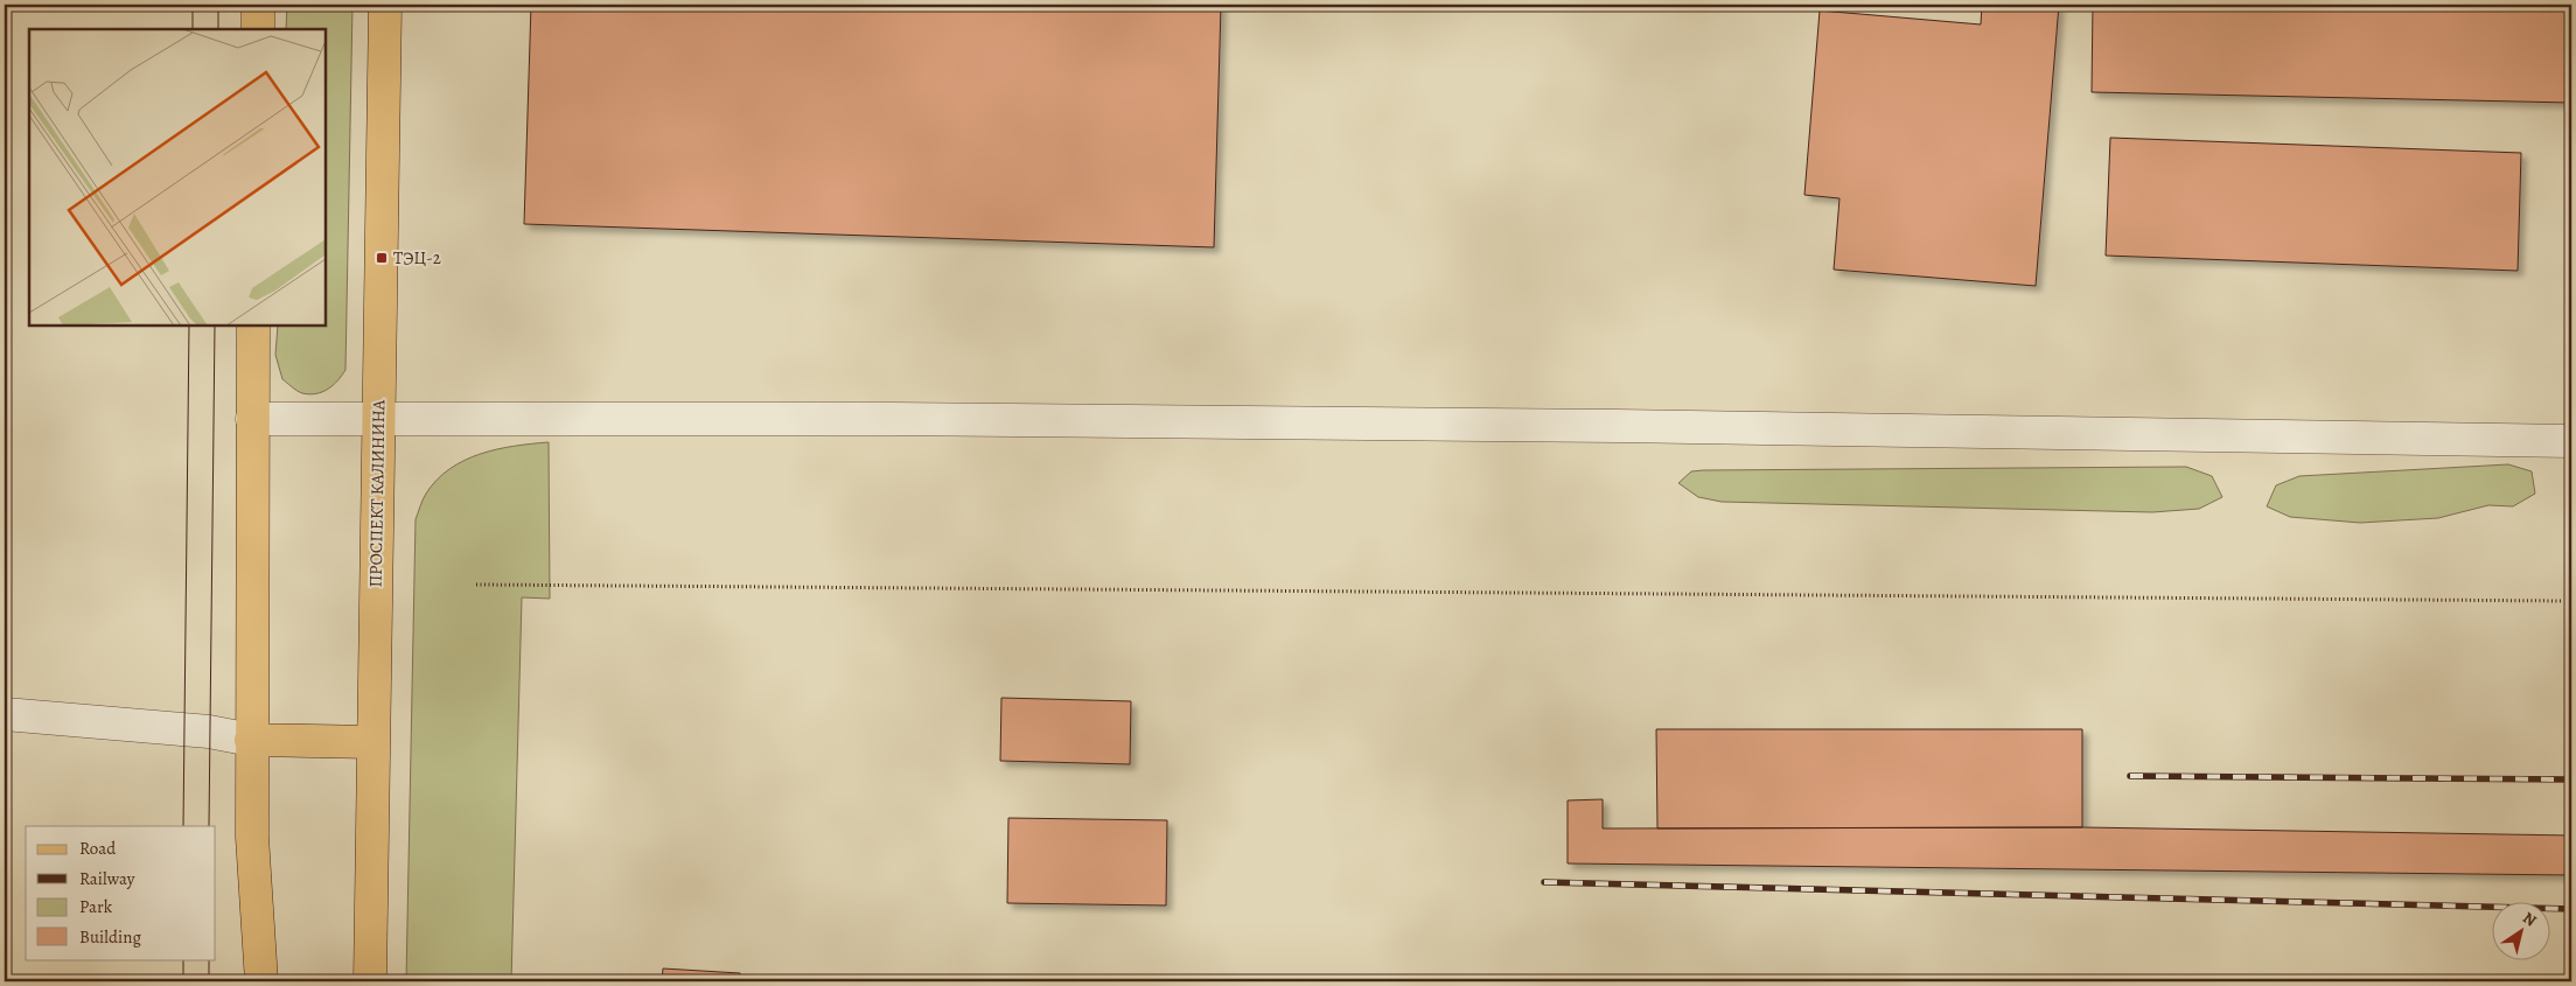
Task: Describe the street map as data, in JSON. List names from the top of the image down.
{
  "streets": {
    "main road": ["ПРОСПЕКТ КАЛИНИНА"]
  },
  "places": {
    "transit": ["ТЭЦ-2"]
  },
  "legend": [
    "Road",
    "Railway",
    "Park",
    "Building"
  ],
  "north": "top right"
}
